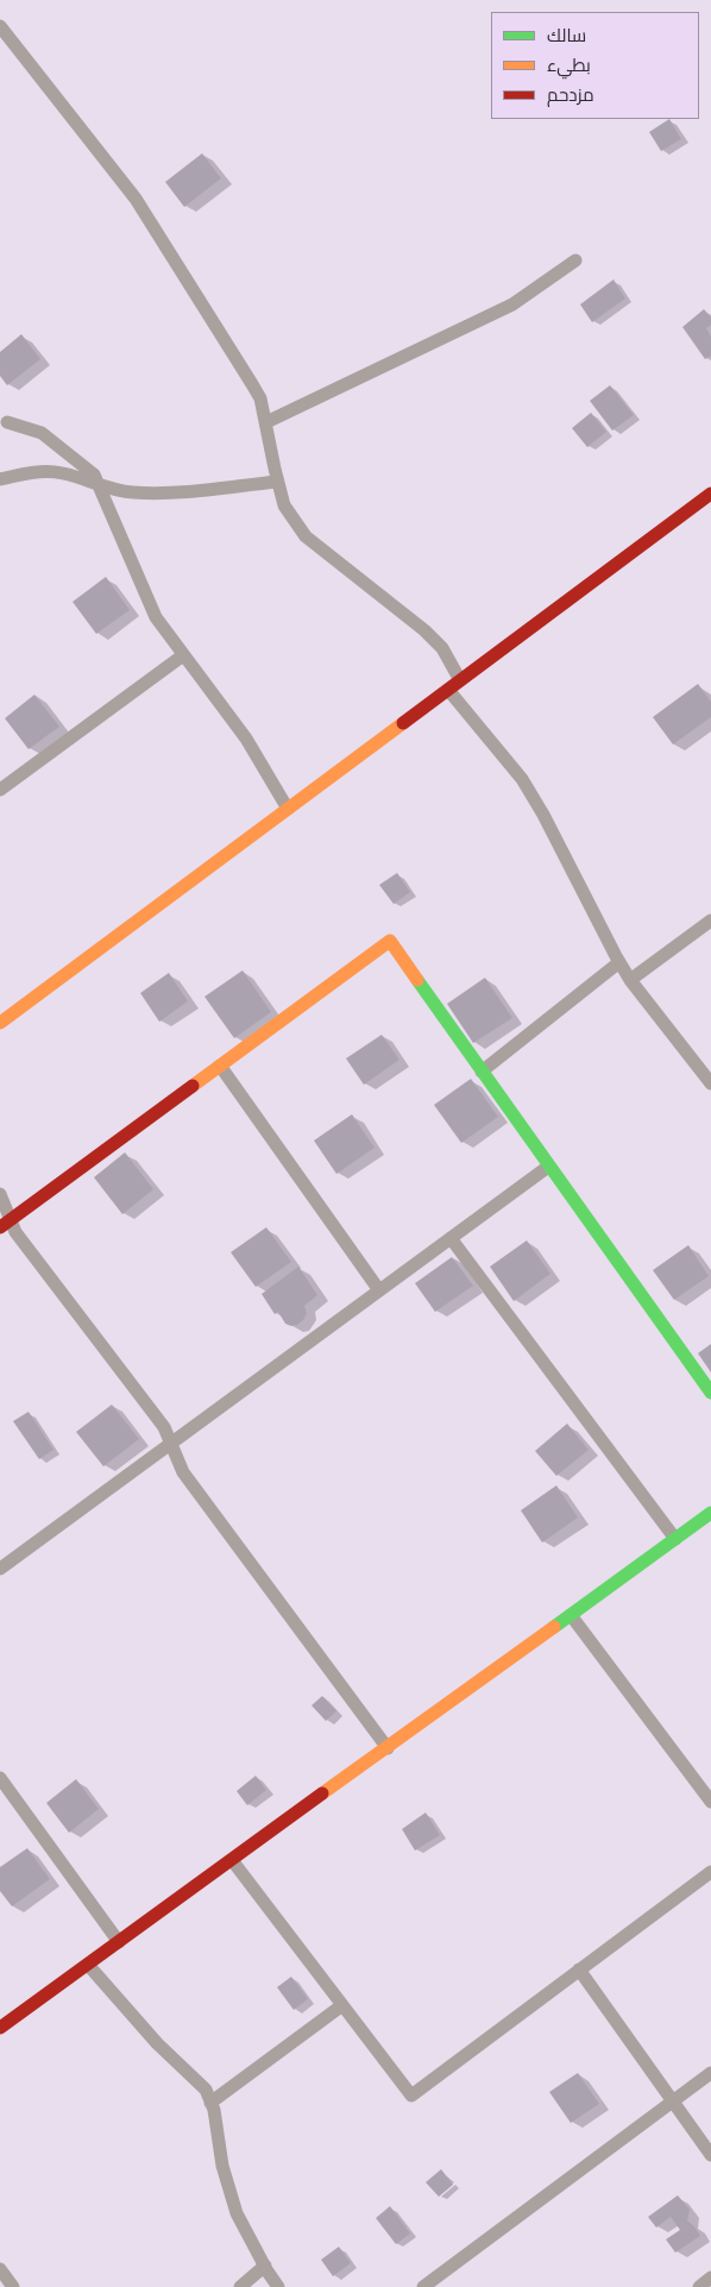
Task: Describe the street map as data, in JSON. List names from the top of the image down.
{
  "legend": ["سالك", "بطيء", "مزدحم"]
}
